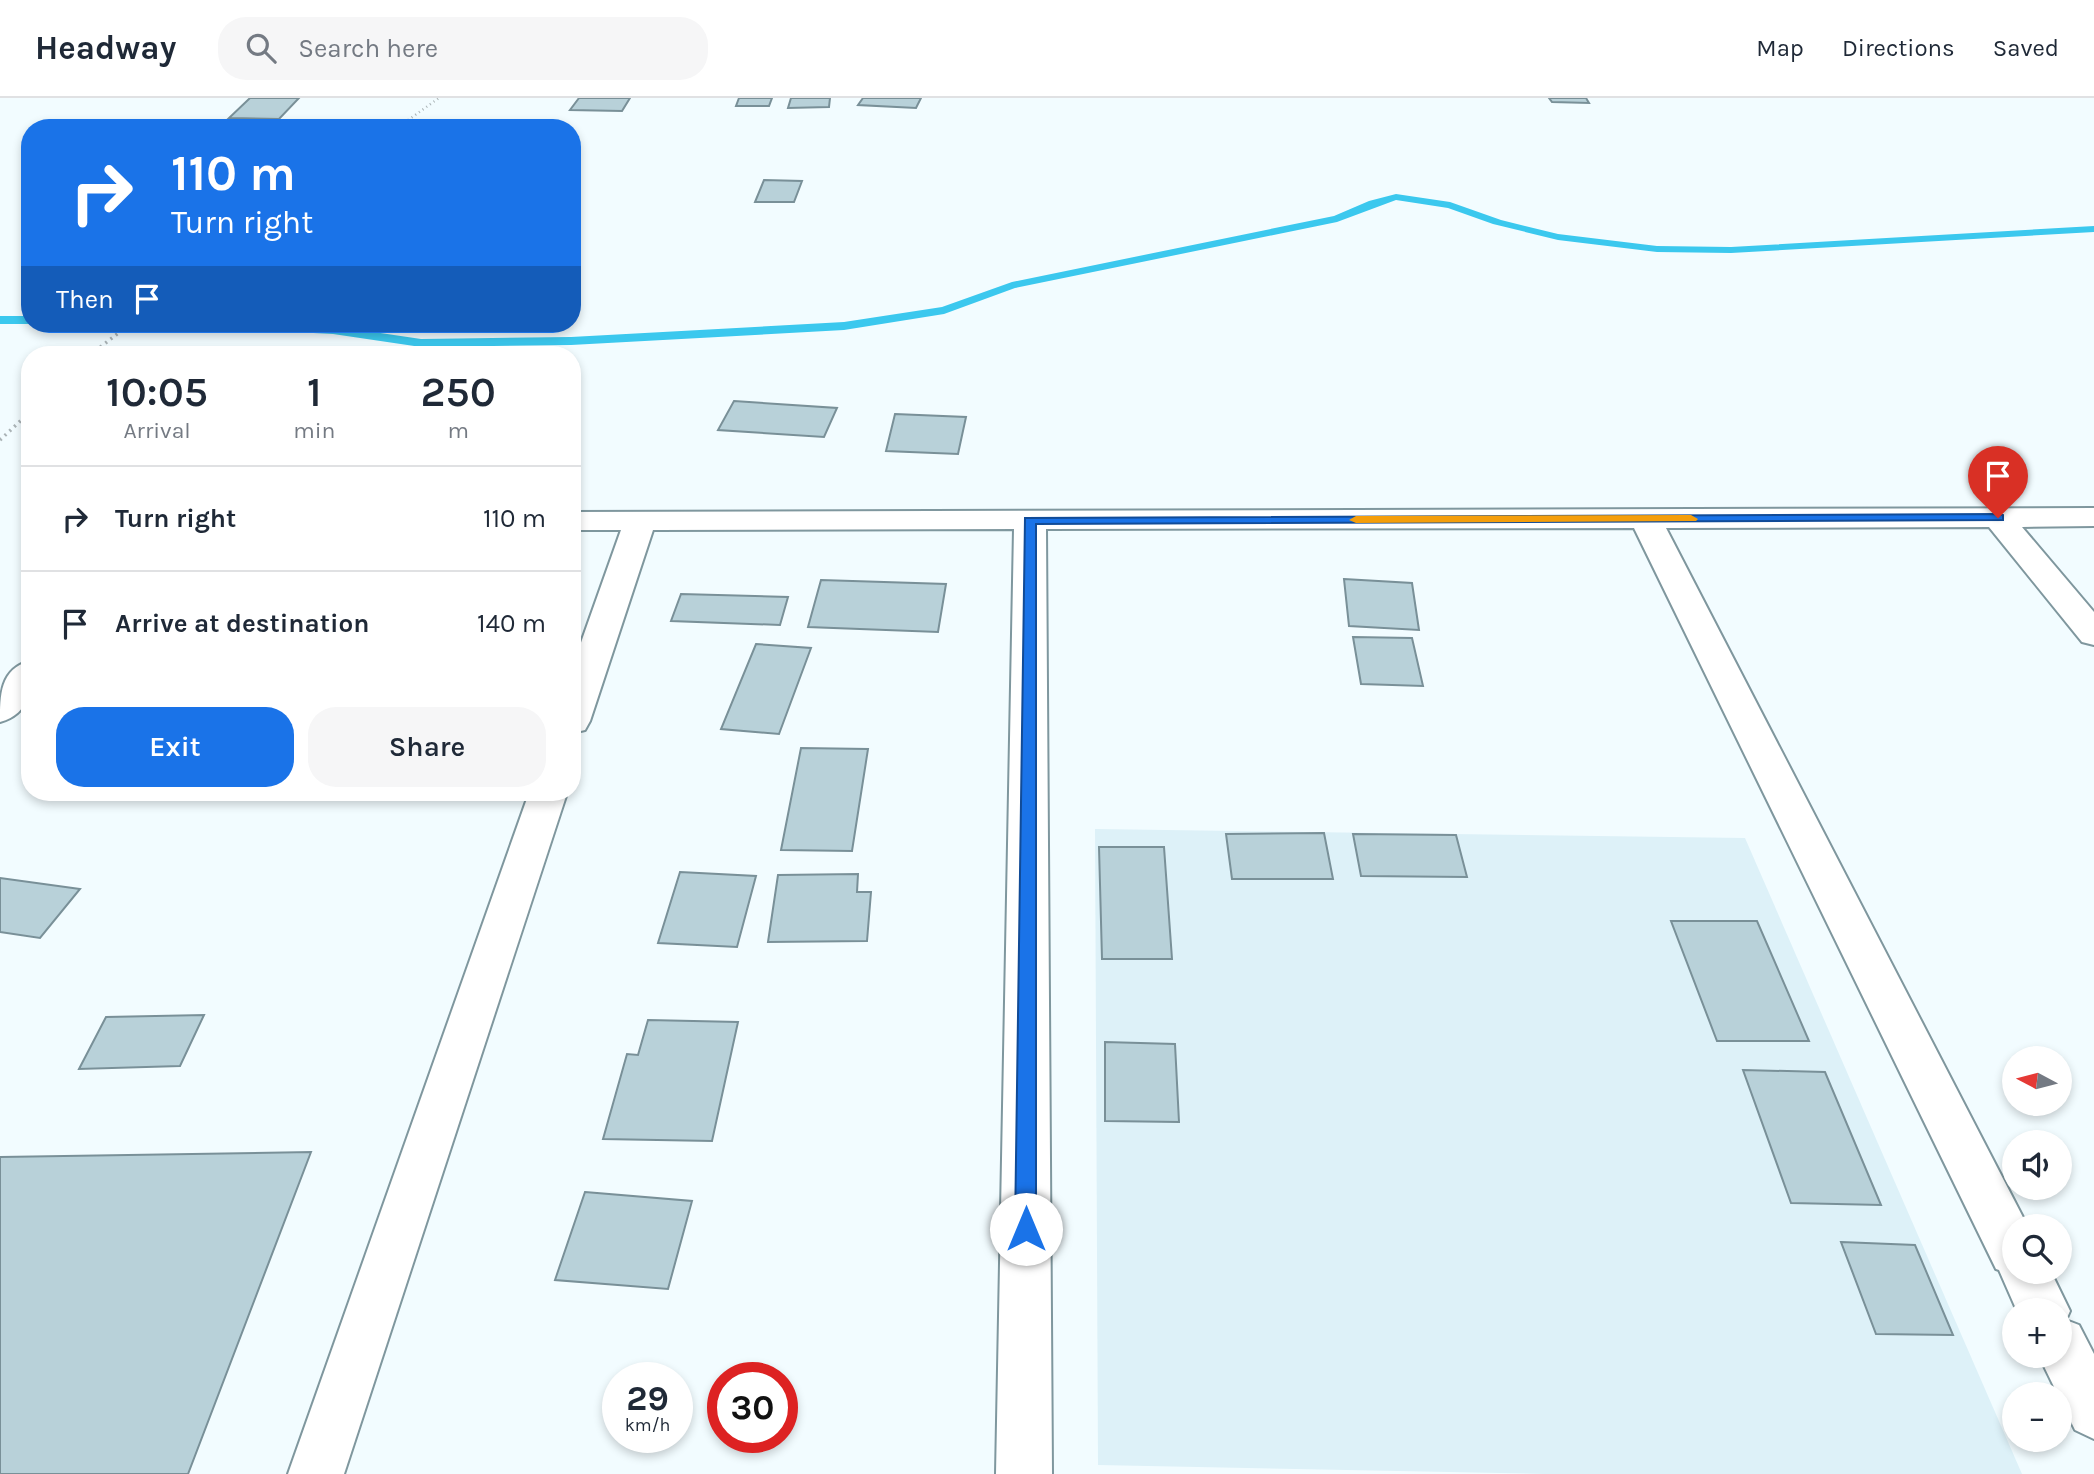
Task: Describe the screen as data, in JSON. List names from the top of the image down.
{
  "north": "left",
  "page": {
    "header": "Headway",
    "search": "Search here",
    "nav": ["Map", "Directions", "Saved"],
    "turn": ["110 m", "Turn right"],
    "then": "Then",
    "eta": [
      "10:05",
      "Arrival",
      "1",
      "min",
      "250",
      "m"
    ],
    "list": [
      {
        "name": "Turn right",
        "value": "110 m"
      },
      {
        "name": "Arrive at destination",
        "value": "140 m"
      }
    ],
    "buttons": ["Exit", "Share"],
    "map_buttons": ["+", "−"],
    "speed": "29 km/h",
    "limit": "30"
  }
}
